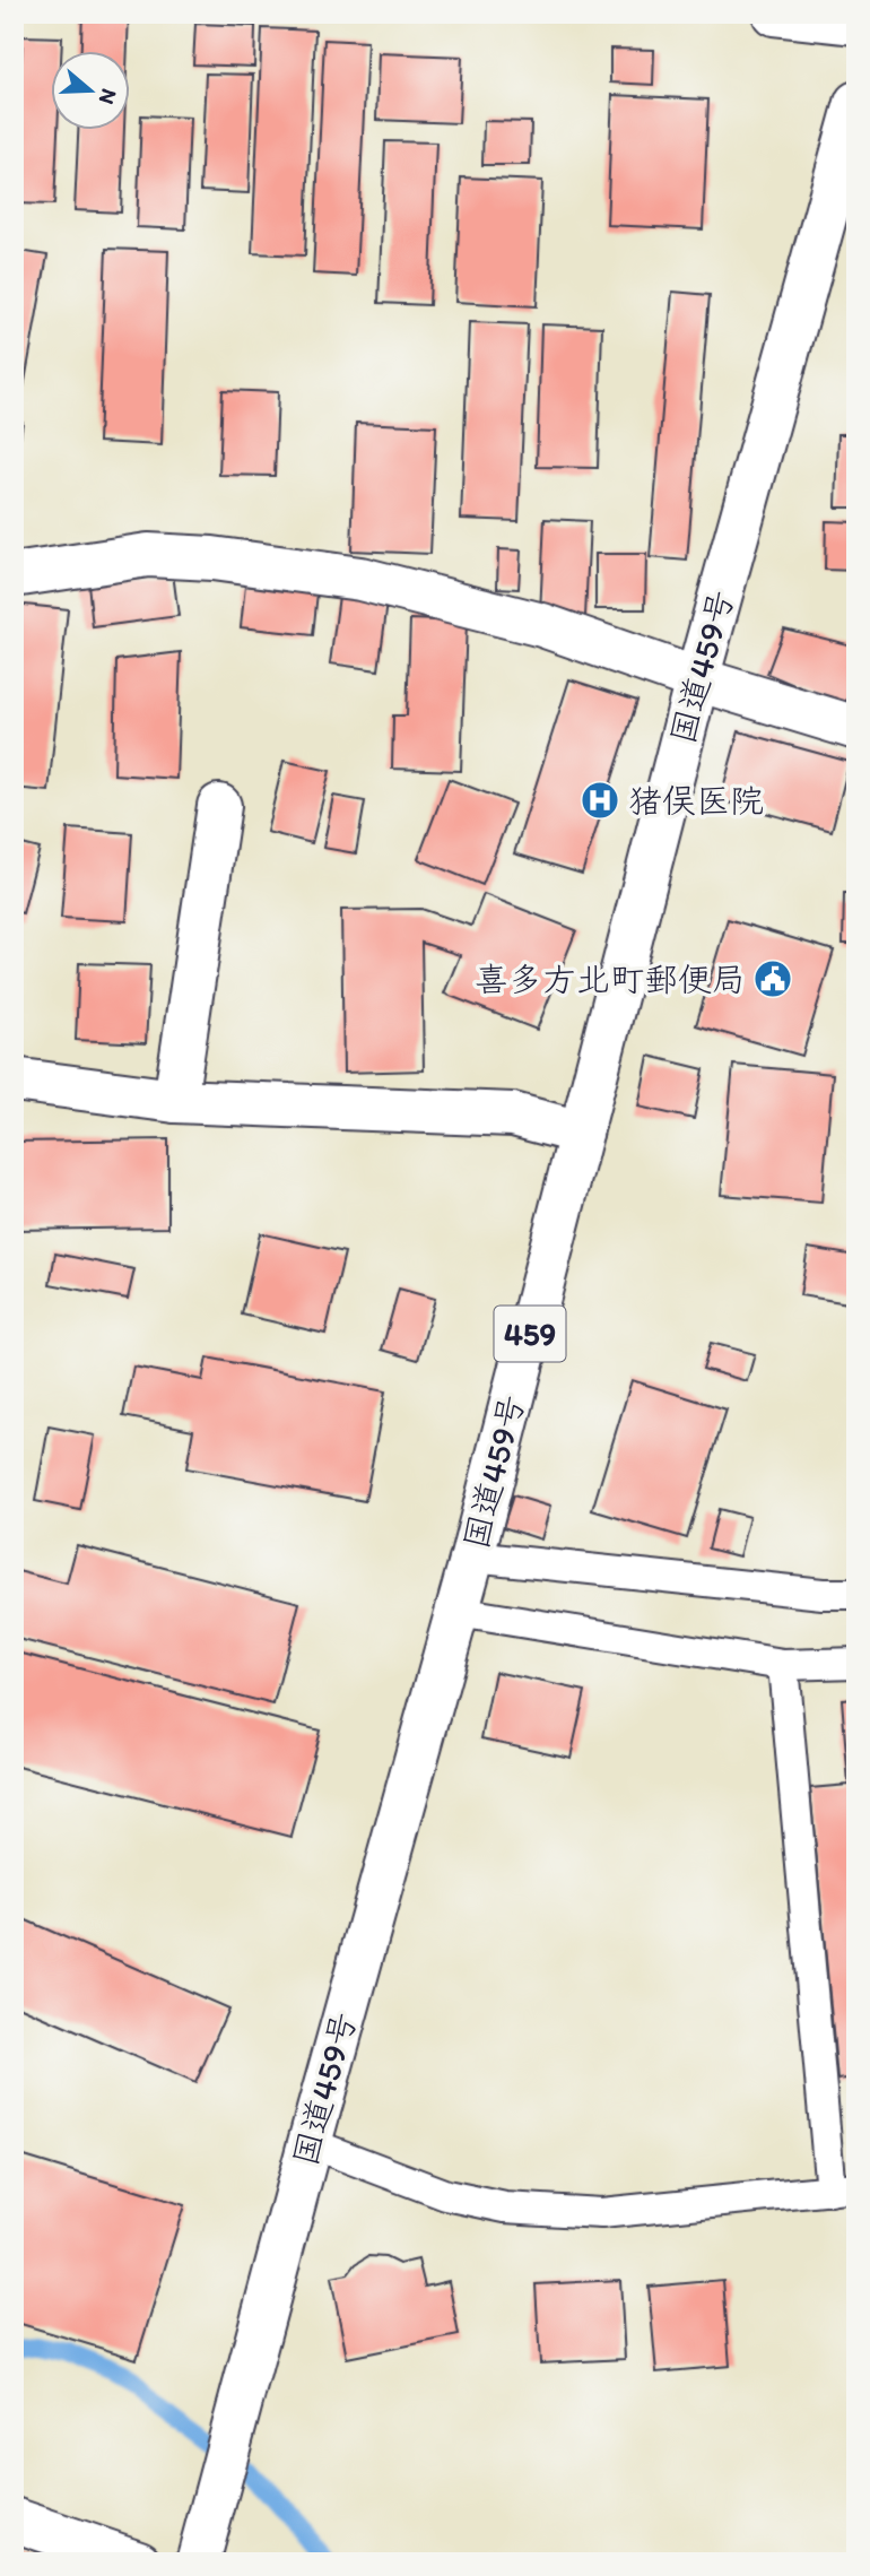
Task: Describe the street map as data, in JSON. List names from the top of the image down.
{
  "streets": {
    "main road": ["国道459号", "459"]
  },
  "places": {
    "hospital": ["猪俣医院"],
    "public building": ["喜多方北町郵便局"]
  },
  "north": "right"
}
